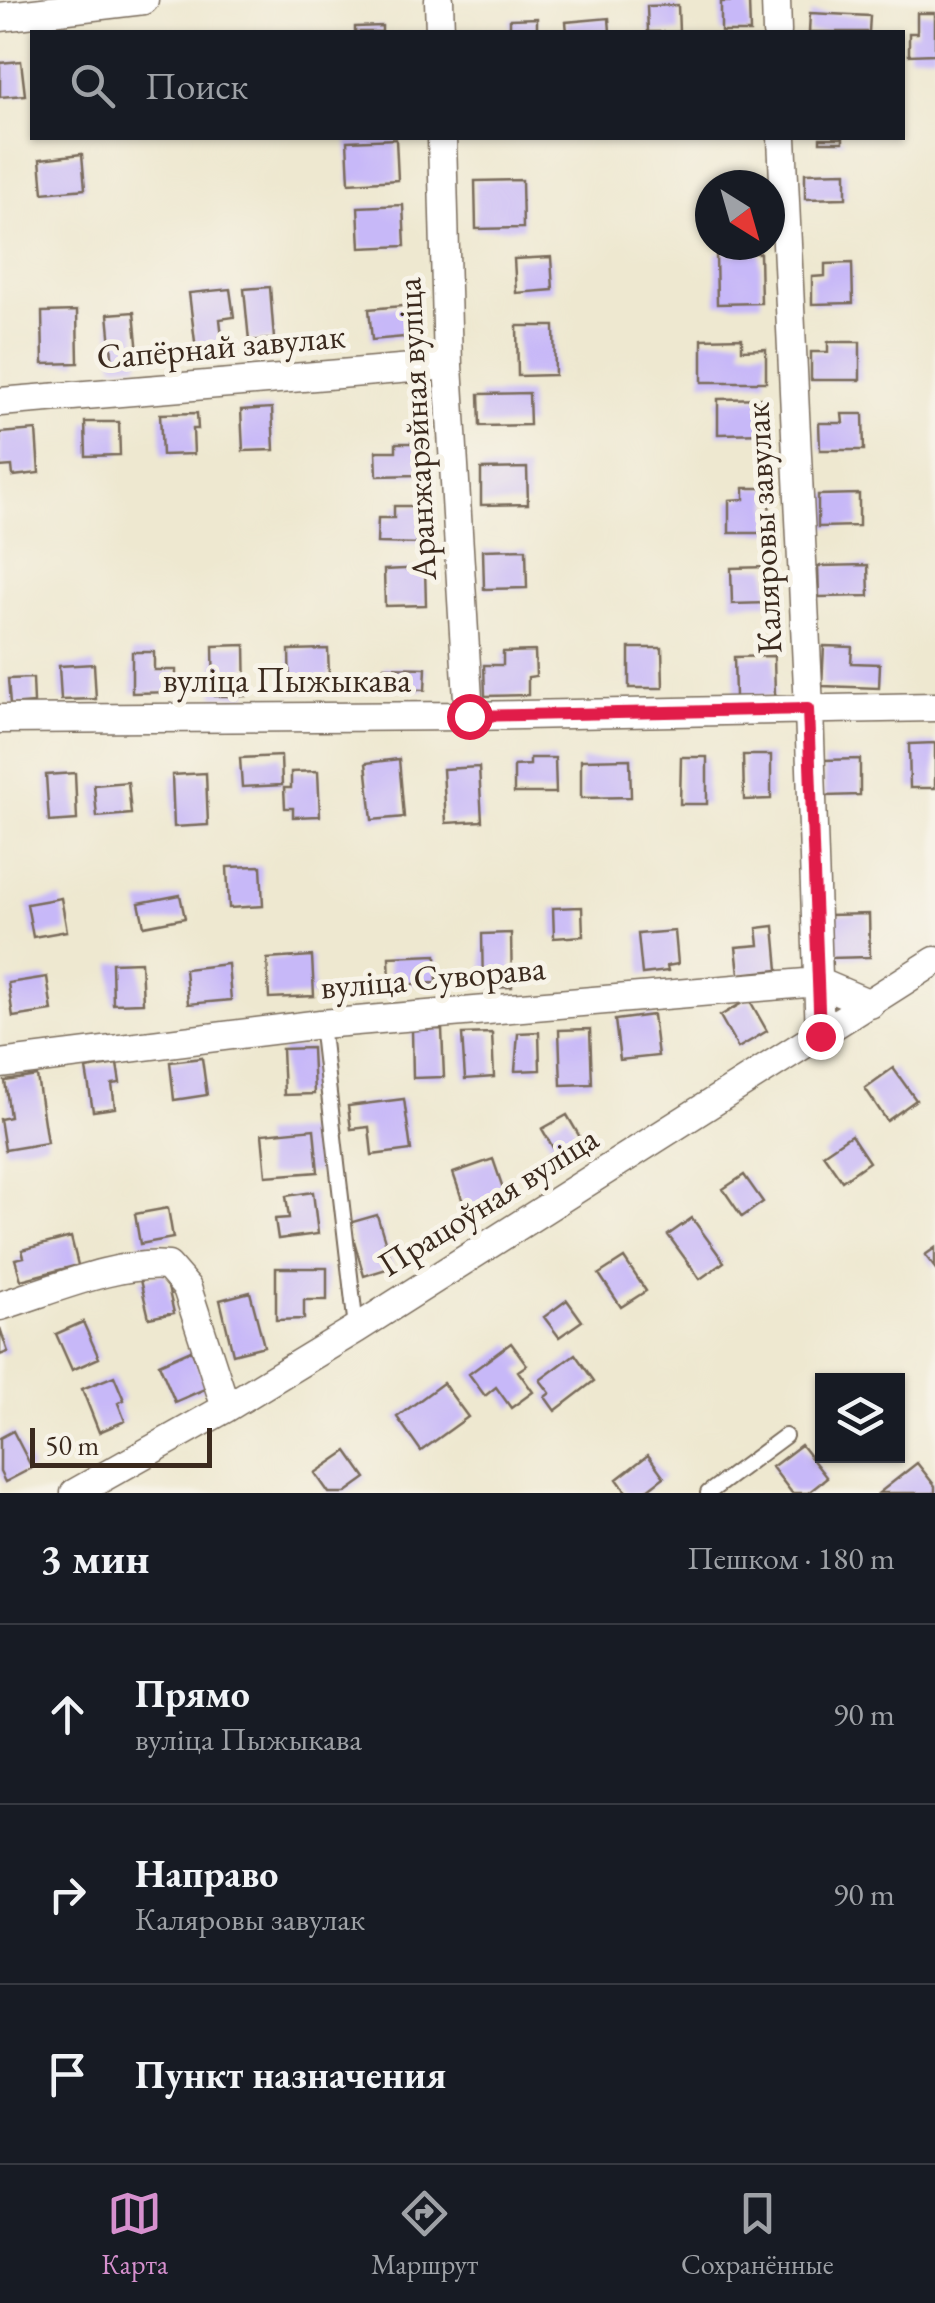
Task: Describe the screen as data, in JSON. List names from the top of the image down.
{
  "streets": {
    "street": [
      "Сапёрнай завулак",
      "Аранжарэйная вуліца",
      "Каляровы завулак",
      "вуліца Пыжыкава",
      "вуліца Суворава",
      "Працоўная вуліца"
    ]
  },
  "crossings": [
    ["Сапёрнай завулак", "Аранжарэйная вуліца"],
    ["Аранжарэйная вуліца", "вуліца Пыжыкава"],
    ["Каляровы завулак", "вуліца Пыжыкава"],
    ["Каляровы завулак", "вуліца Суворава"],
    ["Каляровы завулак", "Працоўная вуліца"],
    ["вуліца Суворава", "Працоўная вуліца"]
  ],
  "scale_bar": "50 m",
  "north": "bottom right",
  "page": {
    "search": "Поиск",
    "scale": "50 m",
    "heading": ["3 мин", "Пешком · 180 m"],
    "list": [
      ["Прямо", "вуліца Пыжыкава", "90 m"],
      ["Направо", "Каляровы завулак", "90 m"],
      "Пункт назначения"
    ],
    "nav": ["Карта", "Маршрут", "Сохранённые"]
  }
}
